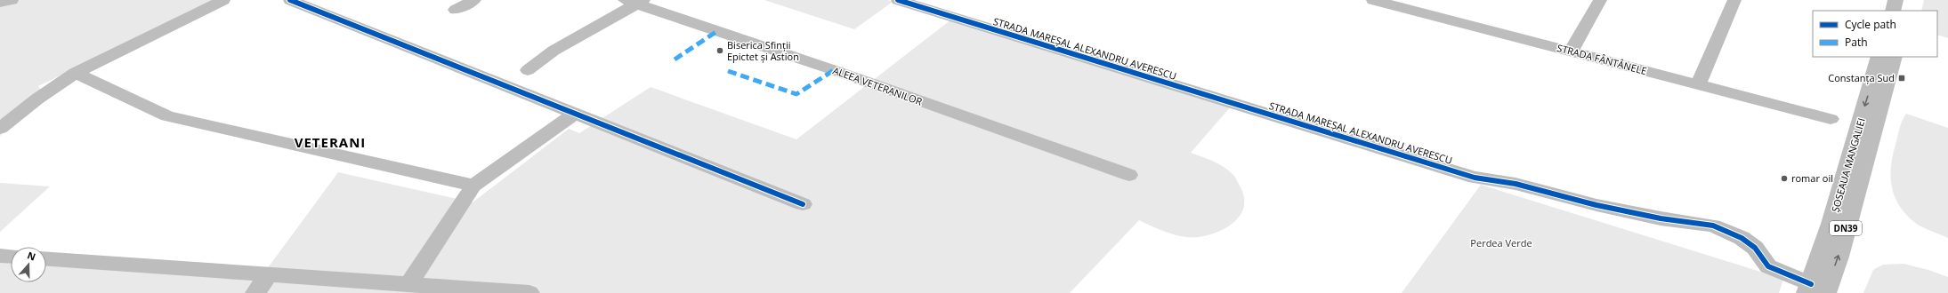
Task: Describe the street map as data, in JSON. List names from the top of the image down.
{
  "streets": {
    "main road": ["ȘOSEAUA MANGALIEI", "DN39"],
    "street": ["STRADA MAREȘAL ALEXANDRU AVERESCU", "STRADA FÂNTÂNELE", "ALEEA VETERANILOR"]
  },
  "crossings": [
    ["STRADA MAREȘAL ALEXANDRU AVERESCU", "ȘOSEAUA MANGALIEI"]
  ],
  "districts": ["VETERANI"],
  "parks": ["Perdea Verde"],
  "places": {
    "other": ["Biserica Sfinții Epictet și Astion", "romar oil"],
    "transit": ["Constanța Sud"]
  },
  "legend": ["Cycle path", "Path"],
  "north": "top"
}
